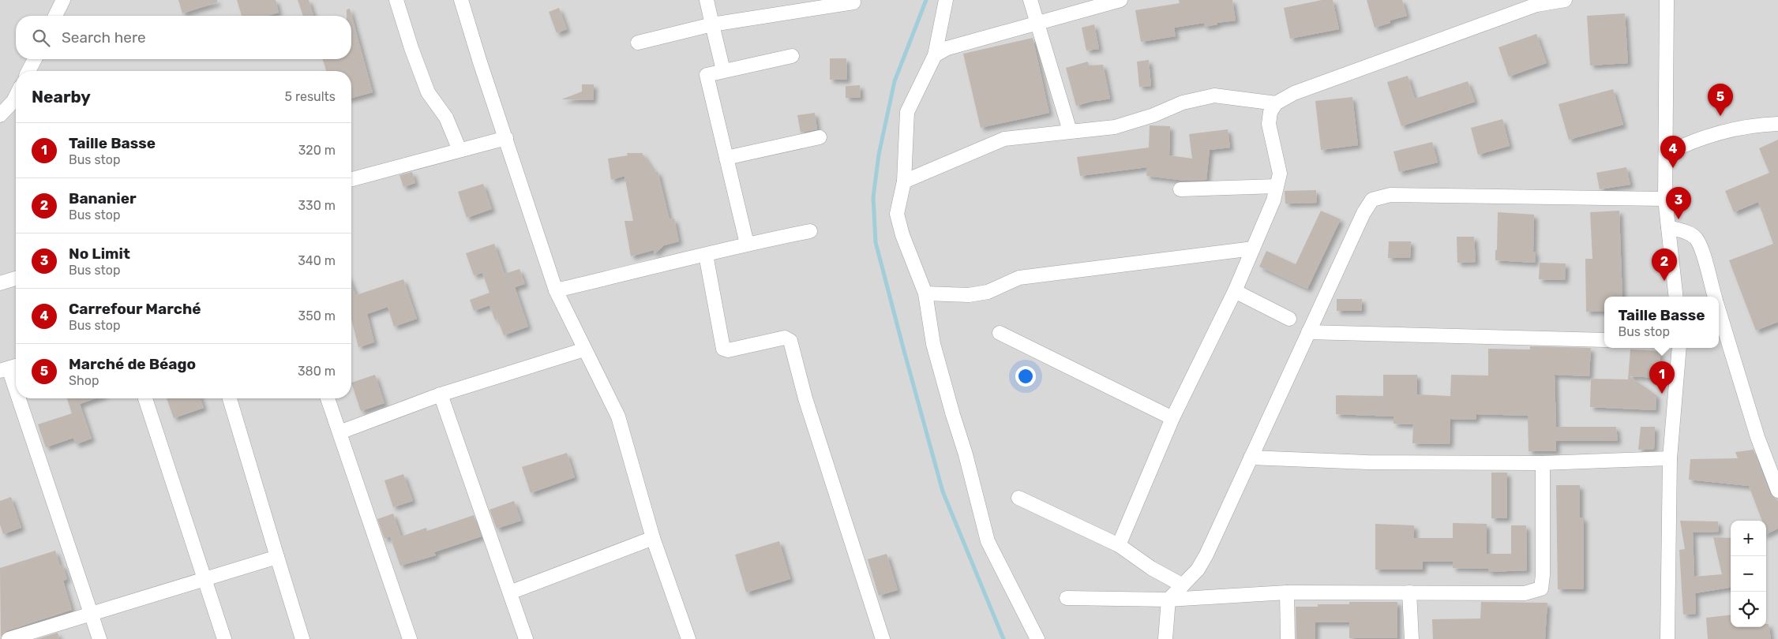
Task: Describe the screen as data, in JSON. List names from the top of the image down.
{
  "page": {
    "search": "Search here",
    "heading": ["Nearby", "5 results"],
    "pins": [
      "5",
      "4",
      "3",
      "2",
      "1"
    ],
    "list": [
      {
        "mark": "1",
        "name": "Taille Basse",
        "note": "Bus stop",
        "value": "320 m"
      },
      {
        "mark": "2",
        "name": "Bananier",
        "note": "Bus stop",
        "value": "330 m"
      },
      {
        "mark": "3",
        "name": "No Limit",
        "note": "Bus stop",
        "value": "340 m"
      },
      {
        "mark": "4",
        "name": "Carrefour Marché",
        "note": "Bus stop",
        "value": "350 m"
      },
      {
        "mark": "5",
        "name": "Marché de Béago",
        "note": "Shop",
        "value": "380 m"
      }
    ],
    "popup": ["Taille Basse", "Bus stop"],
    "map_buttons": ["+", "−"]
  }
}
